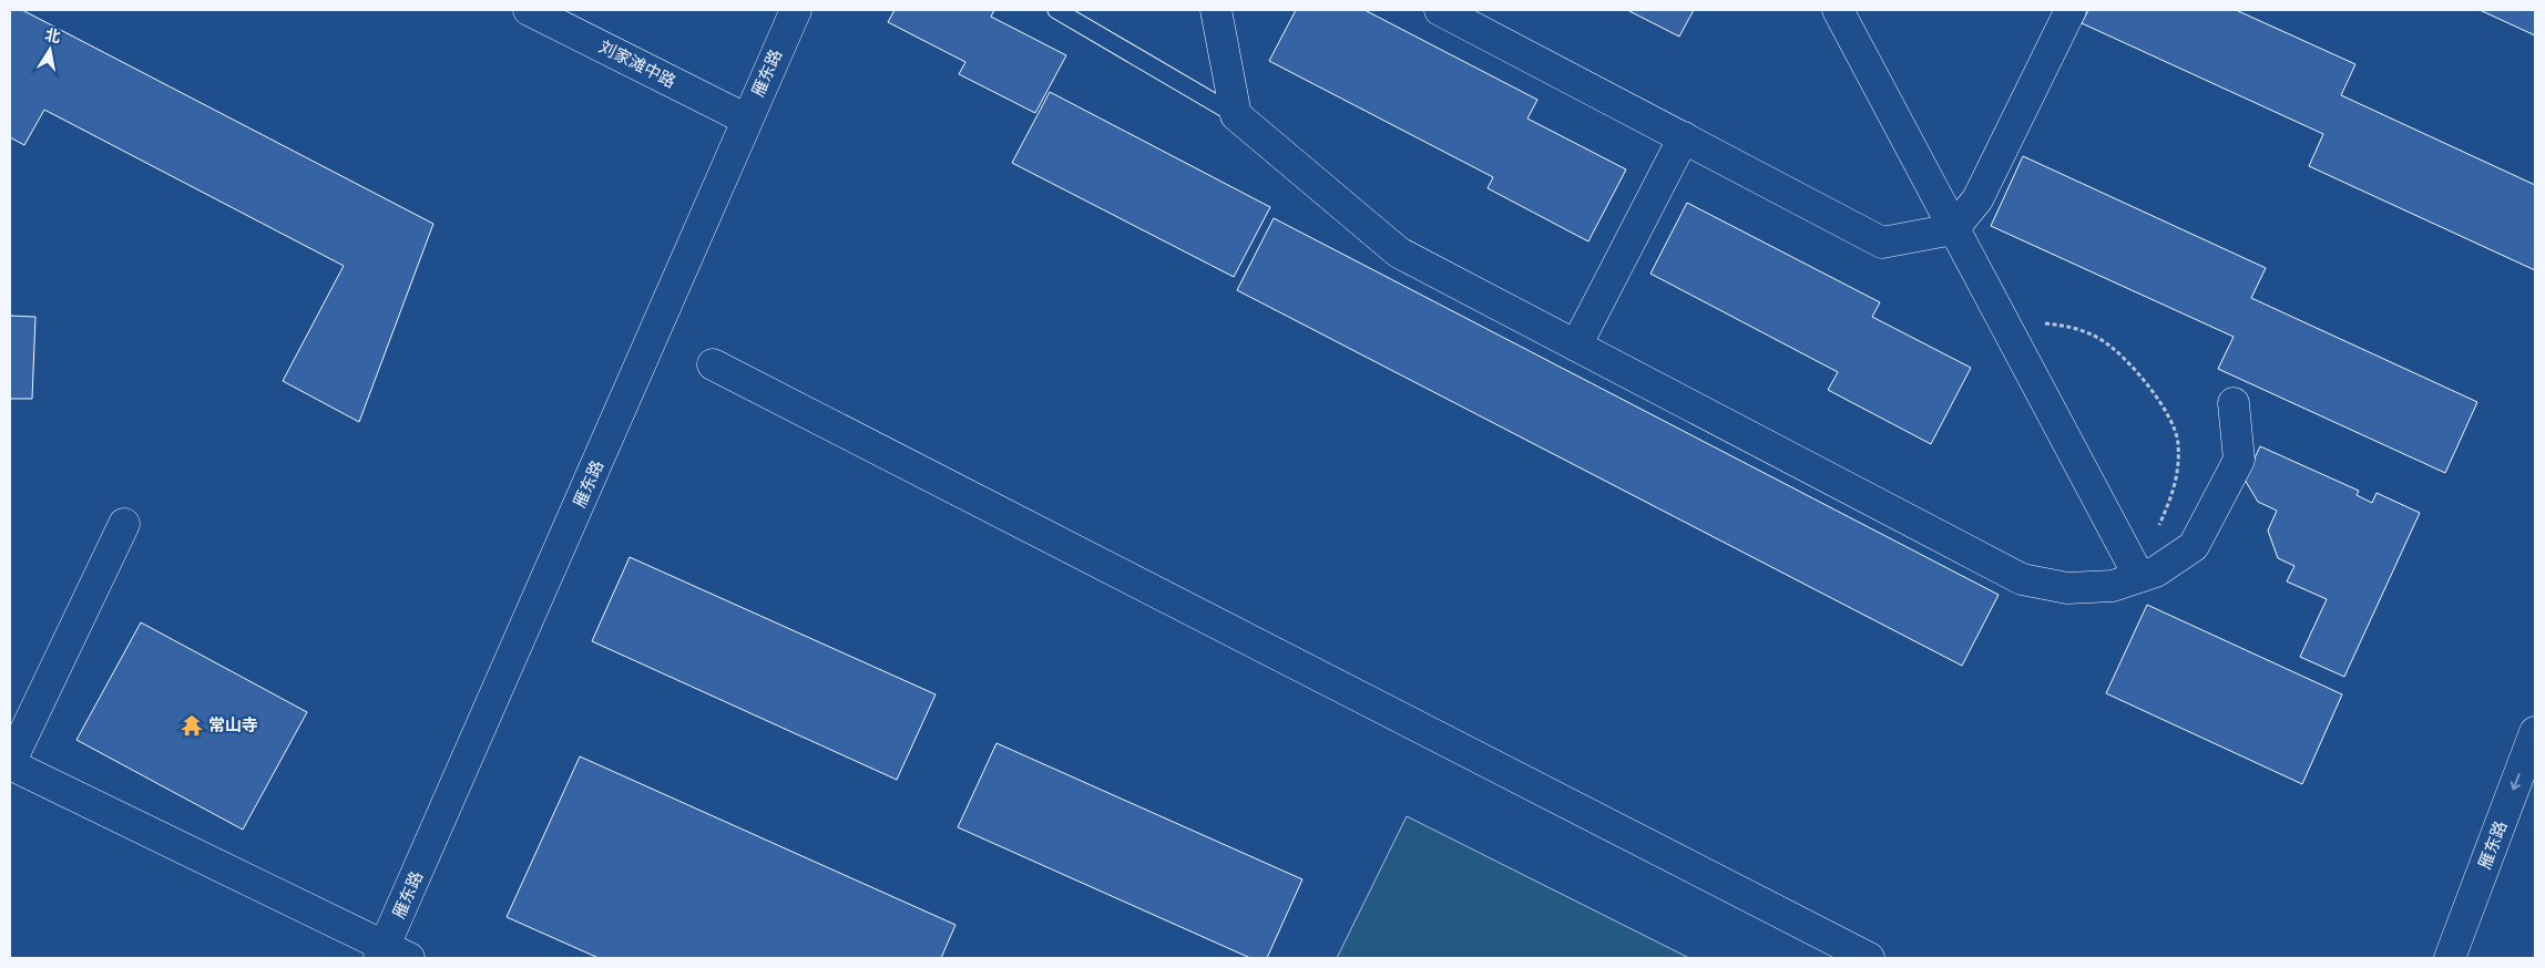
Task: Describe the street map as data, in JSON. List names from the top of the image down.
{
  "streets": {
    "street": ["刘家滩中路", "雁东路"]
  },
  "crossings": [
    ["刘家滩中路", "雁东路"]
  ],
  "places": {
    "temple": ["常山寺"]
  },
  "north": "top"
}
